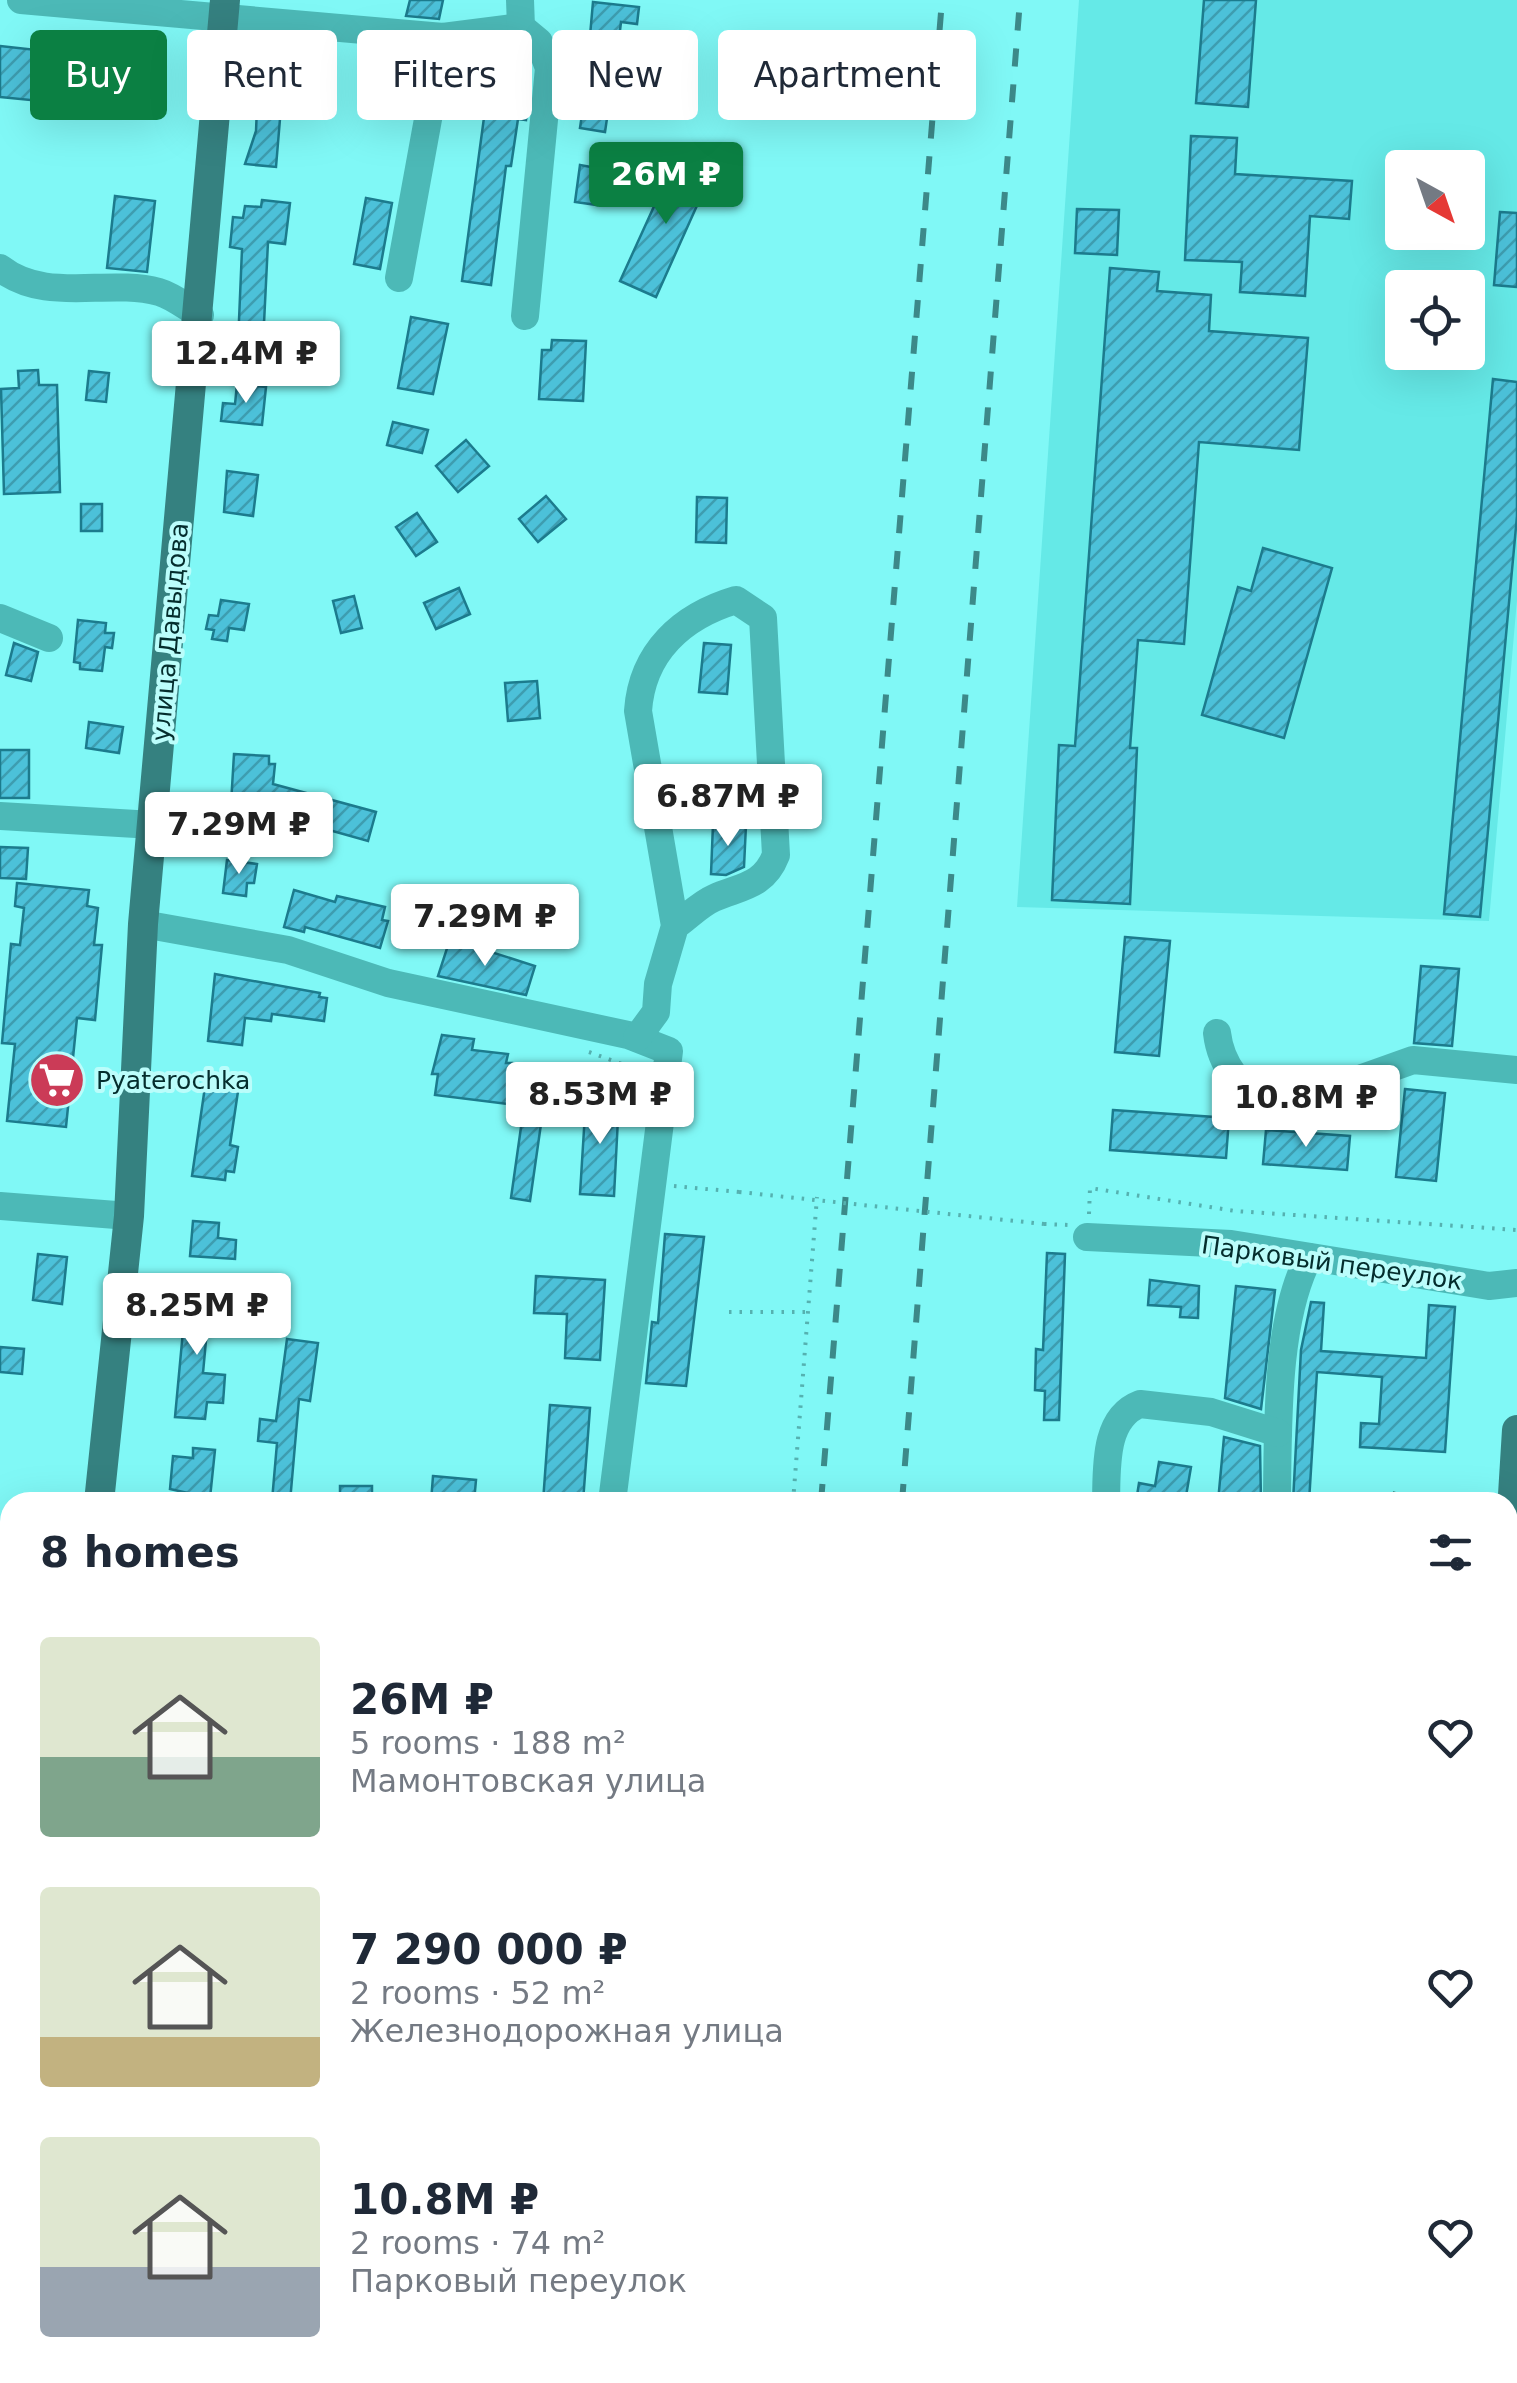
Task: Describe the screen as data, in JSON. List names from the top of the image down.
{
  "streets": {
    "main road": ["улица Давыдова"],
    "street": ["Парковый переулок"]
  },
  "places": {
    "supermarket": ["Pyaterochka"]
  },
  "north": "bottom right",
  "page": {
    "chip": [
      "Buy",
      "Rent",
      "Filters",
      "New",
      "Apartment"
    ],
    "price": [
      "26M ₽",
      "12.4M ₽",
      "6.87M ₽",
      "7.29M ₽",
      "7.29M ₽",
      "8.53M ₽",
      "10.8M ₽",
      "8.25M ₽"
    ],
    "heading": "8 homes",
    "list": [
      {
        "name": "26M ₽",
        "note": "5 rooms · 188 m² · Мамонтовская улица"
      },
      {
        "name": "7 290 000 ₽",
        "note": "2 rooms · 52 m² · Железнодорожная улица"
      },
      {
        "name": "10.8M ₽",
        "note": "2 rooms · 74 m² · Парковый переулок"
      }
    ]
  }
}
